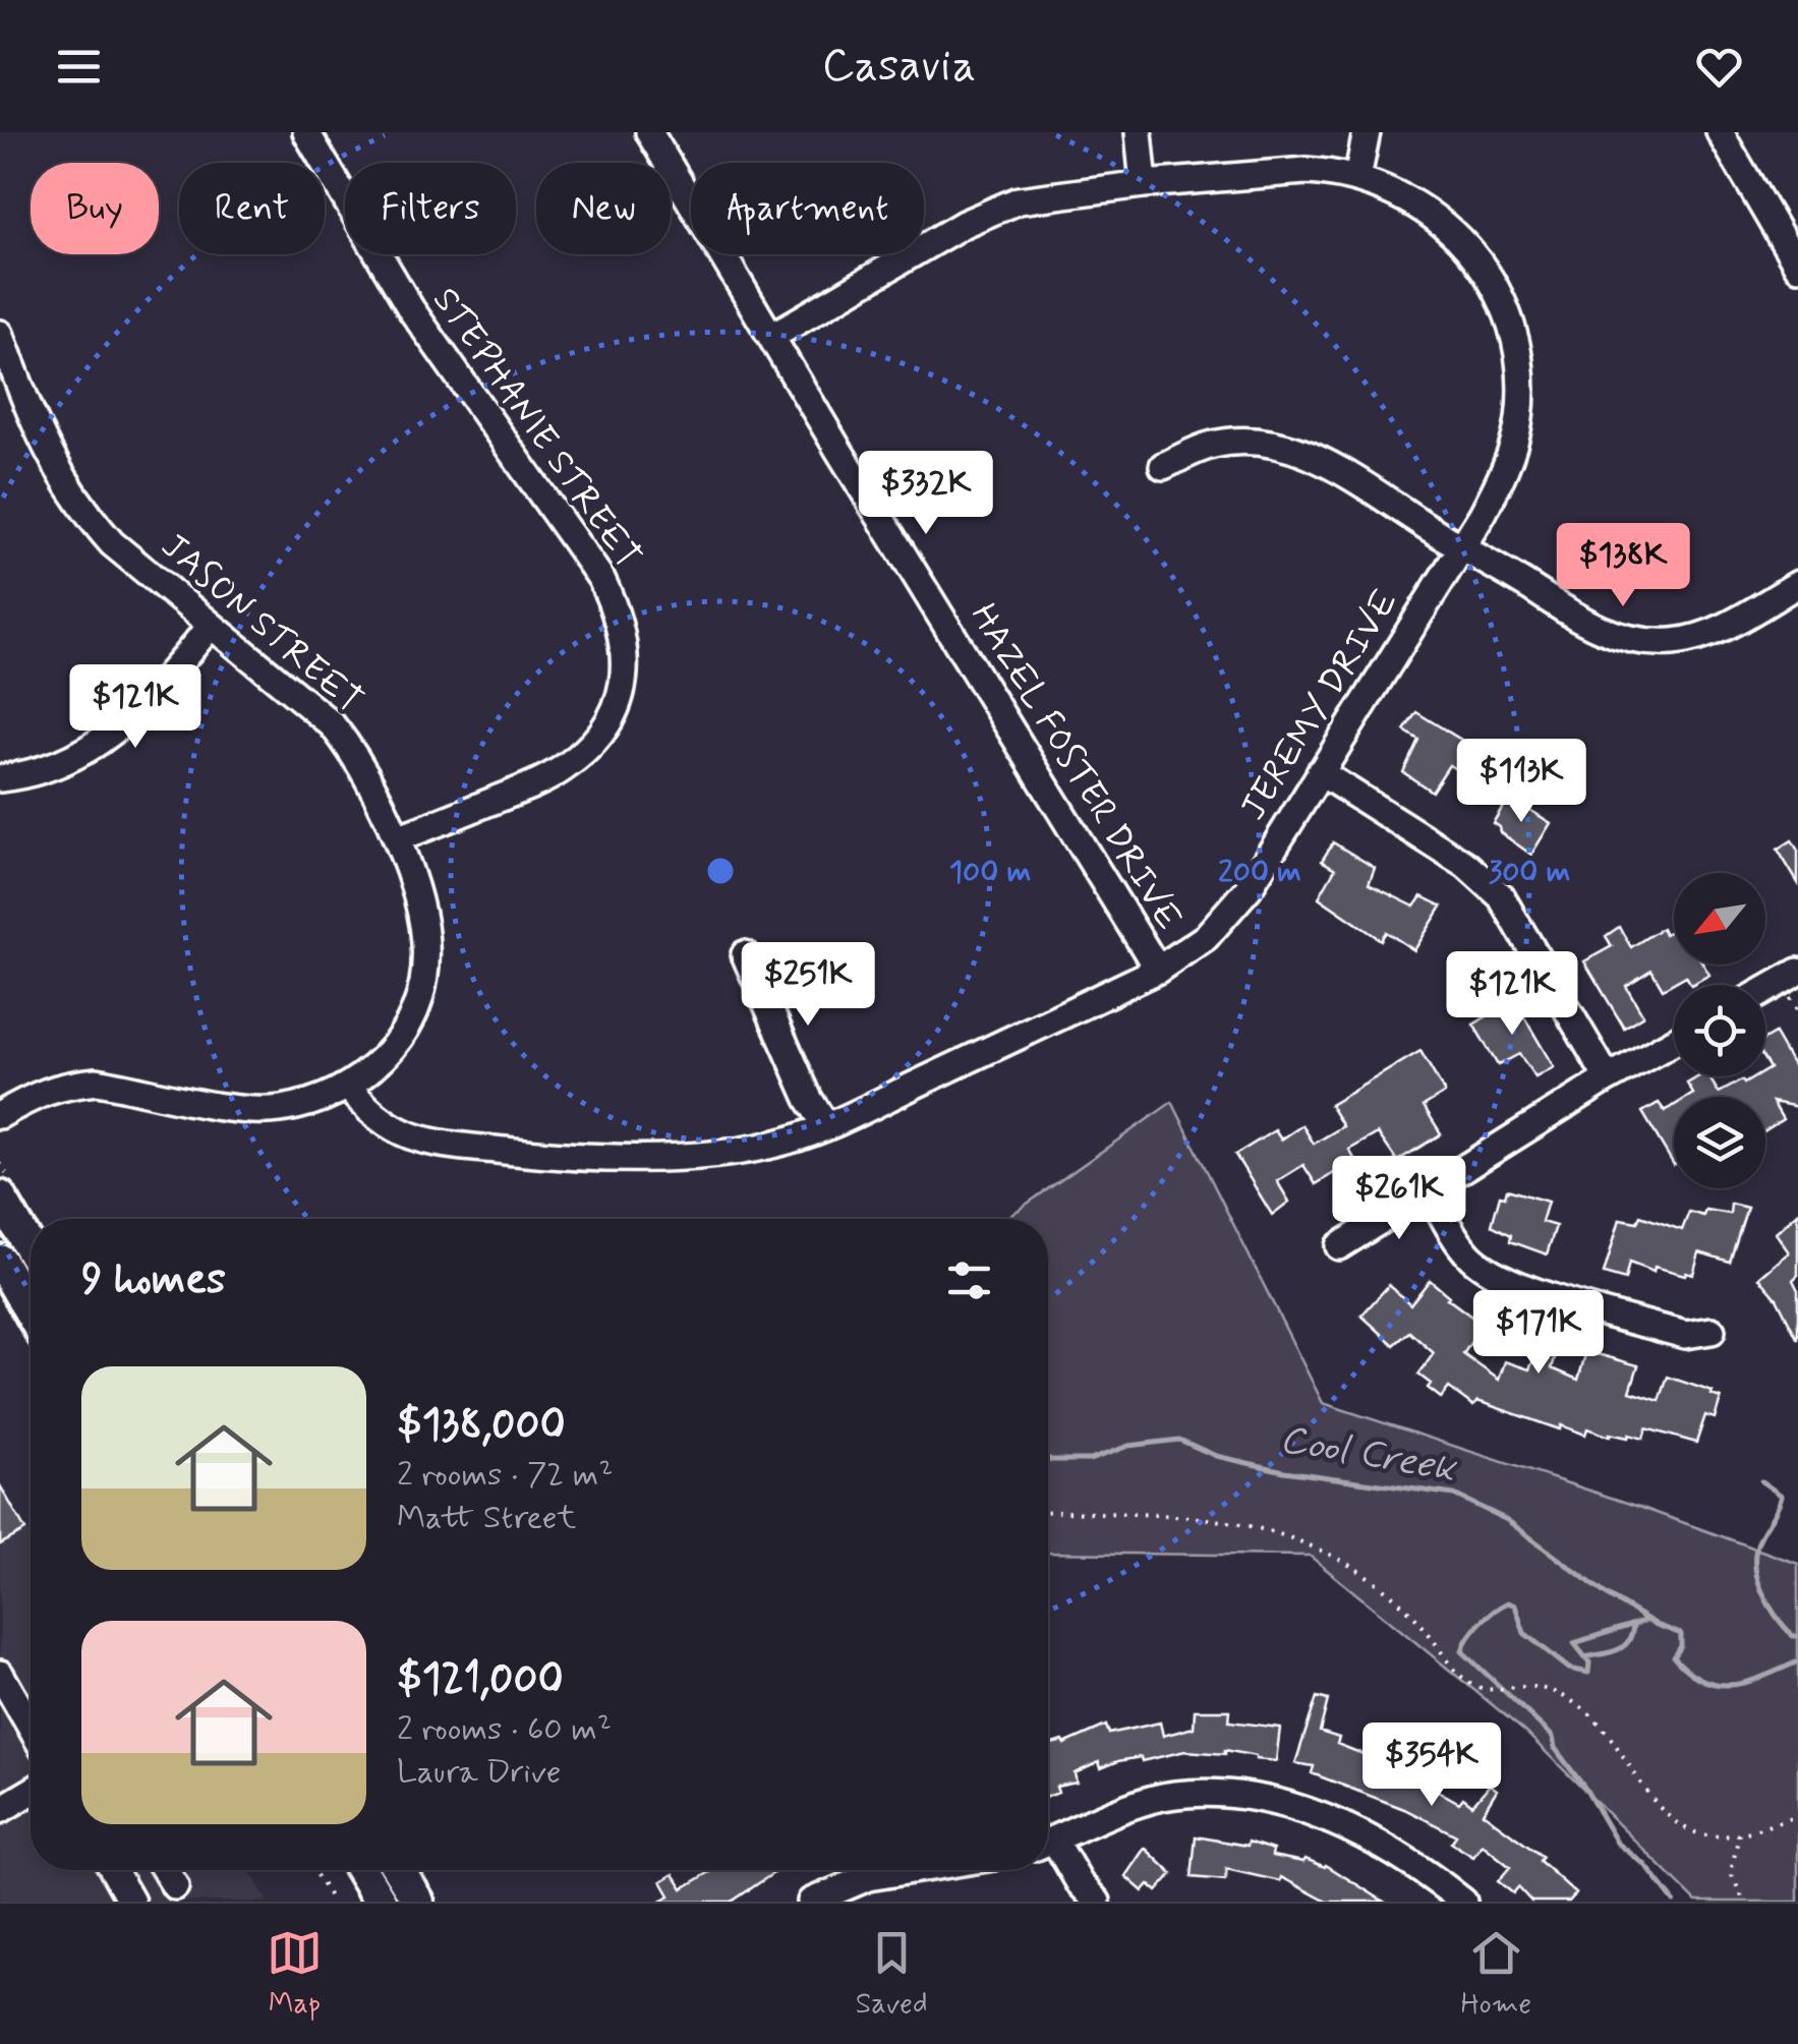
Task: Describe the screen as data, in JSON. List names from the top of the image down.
{
  "streets": {
    "street": [
      "STEPHANIE STREET",
      "JASON STREET",
      "JEREMY DRIVE",
      "HAZEL FOSTER DRIVE"
    ]
  },
  "crossings": [
    ["STEPHANIE STREET", "JASON STREET"],
    ["JASON STREET", "JEREMY DRIVE"],
    ["JEREMY DRIVE", "HAZEL FOSTER DRIVE"]
  ],
  "water": ["Cool Creek"],
  "north": "bottom left",
  "page": {
    "header": "Casavia",
    "chip": [
      "Buy",
      "Rent",
      "Filters",
      "New",
      "Apartment"
    ],
    "price": [
      "$332K",
      "$138K",
      "$121K",
      "$113K",
      "$251K",
      "$121K",
      "$261K",
      "$171K",
      "$354K"
    ],
    "heading": "9 homes",
    "list": [
      {
        "name": "$138,000",
        "note": "2 rooms · 72 m² · Matt Street"
      },
      {
        "name": "$121,000",
        "note": "2 rooms · 60 m² · Laura Drive"
      }
    ],
    "tabs": ["Map", "Saved", "Home"]
  },
  "rings": ["100 m", "200 m", "300 m"]
}
